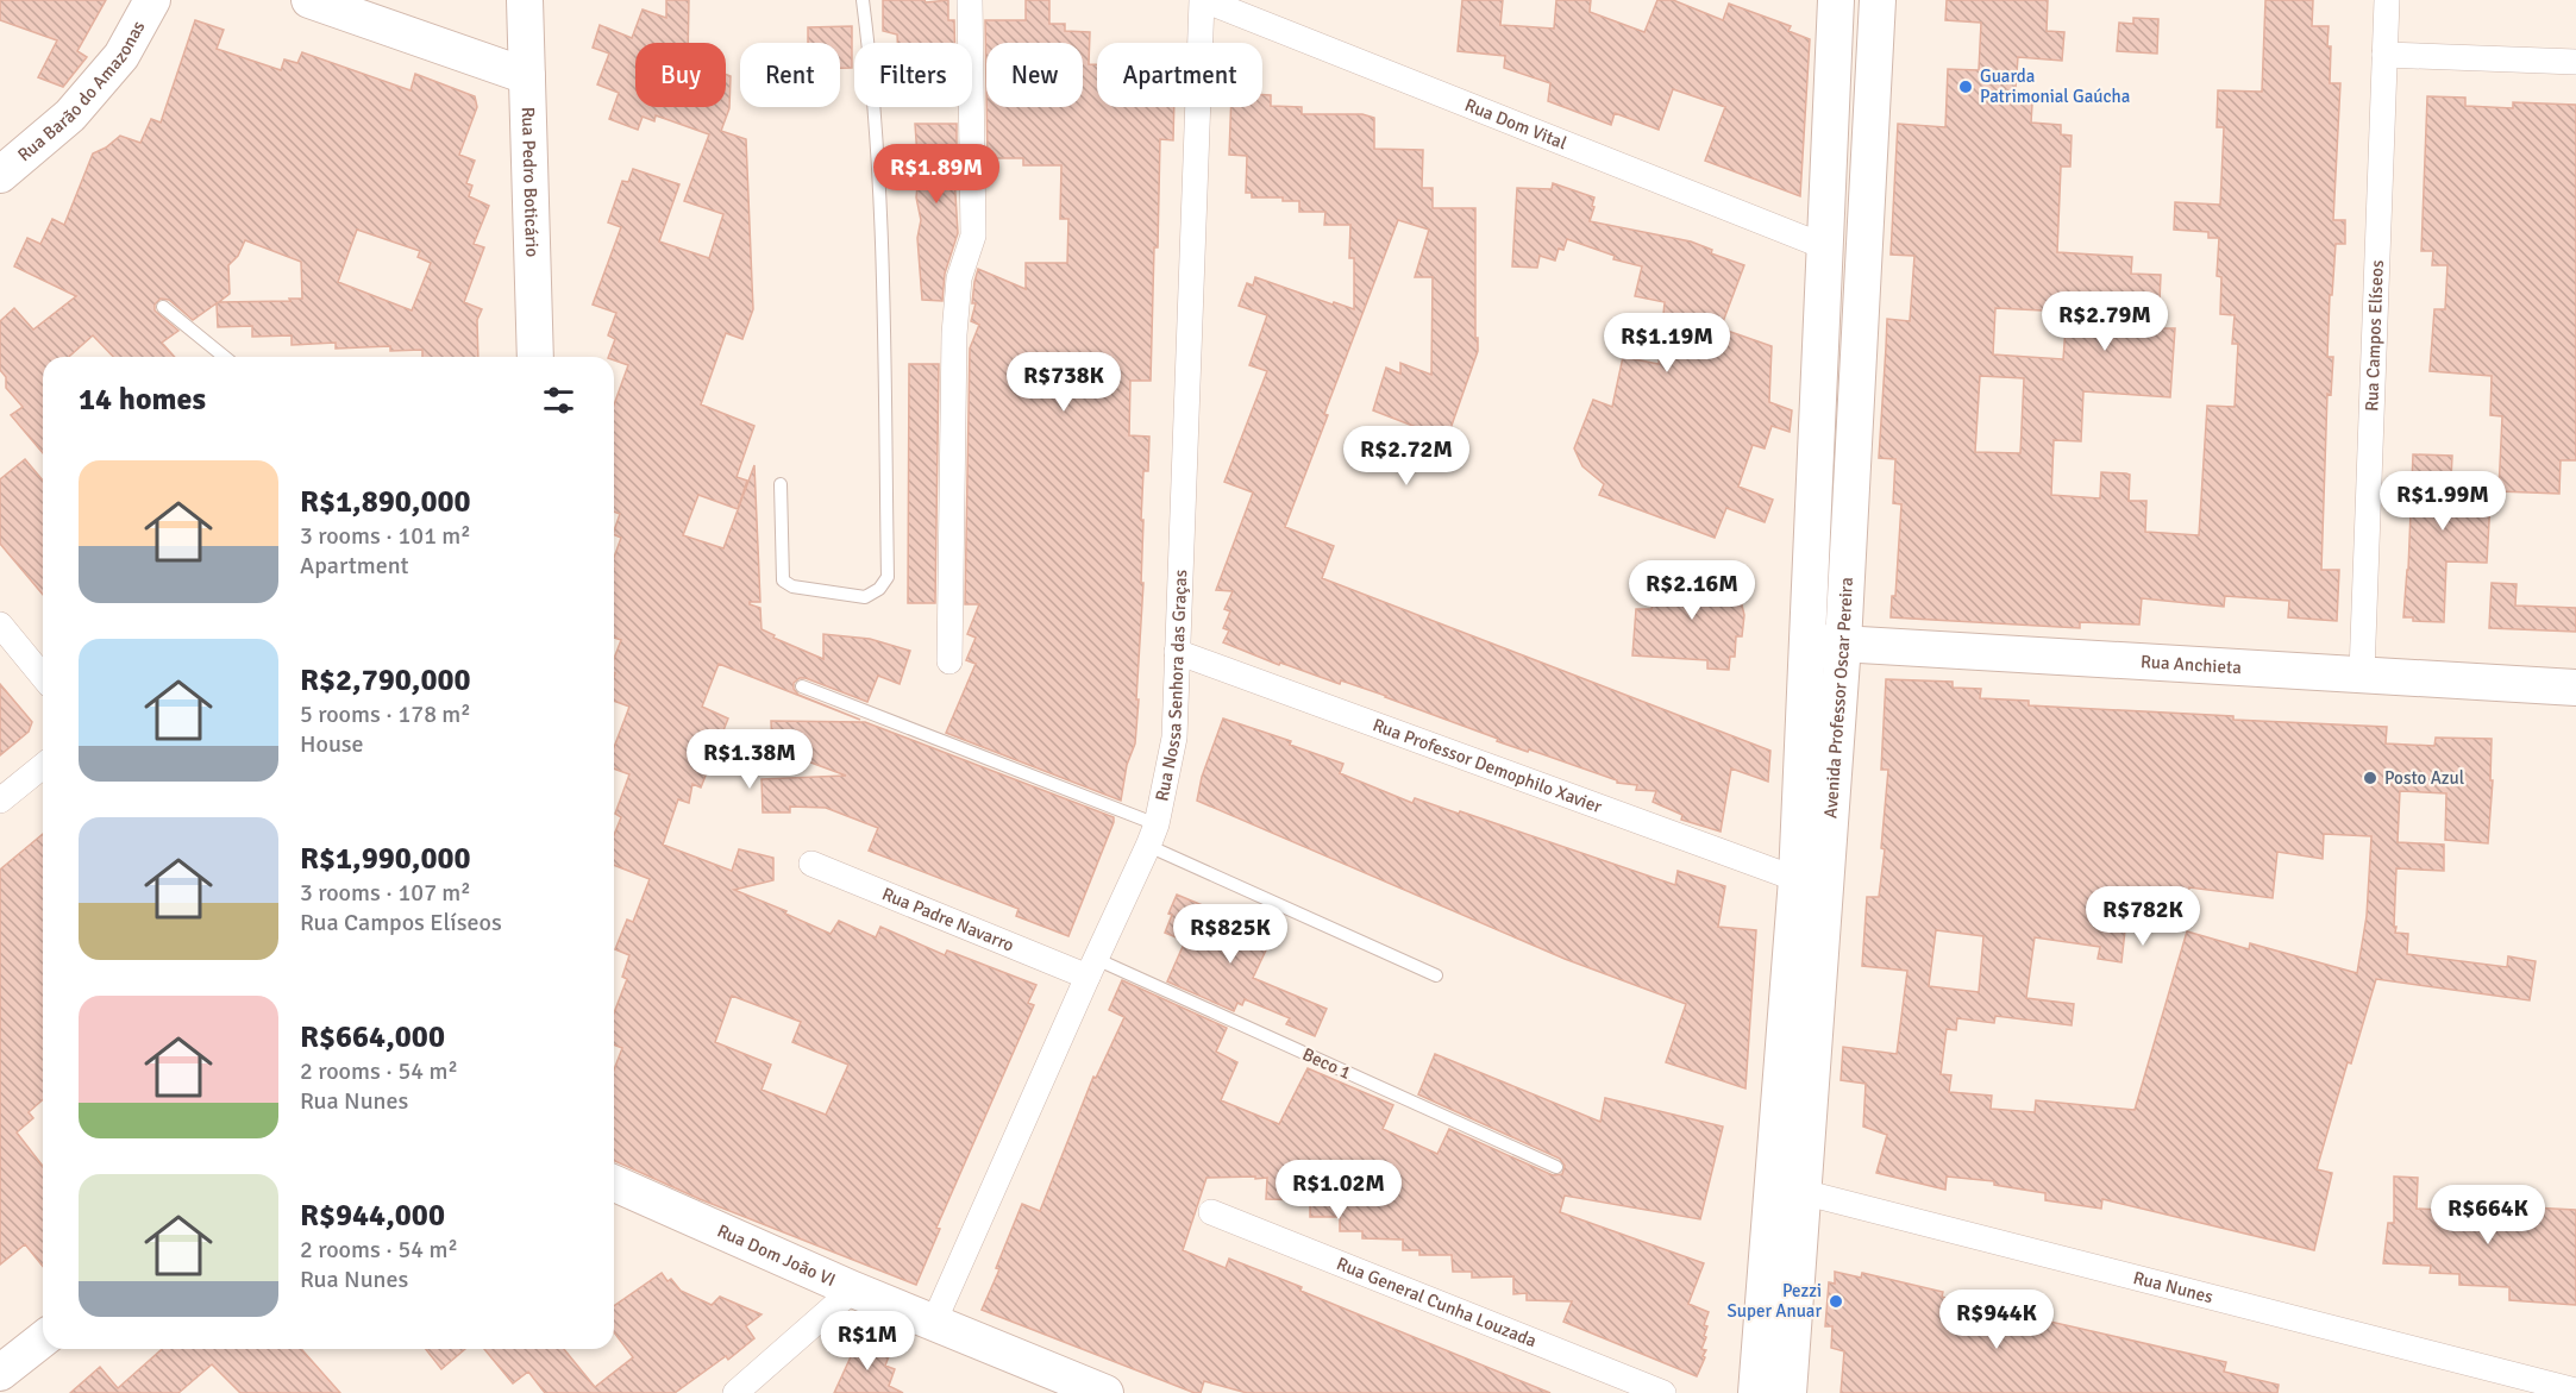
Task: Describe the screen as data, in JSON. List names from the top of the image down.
{
  "streets": {
    "main road": [
      "Rua Barão do Amazonas",
      "Rua Pedro Boticário",
      "Rua Anchieta",
      "Avenida Professor Oscar Pereira",
      "Rua Dom João VI"
    ],
    "street": [
      "Rua Dom Vital",
      "Rua Campos Elíseos",
      "Rua Nossa Senhora das Graças",
      "Rua Professor Demophilo Xavier",
      "Rua Padre Navarro",
      "Rua Nunes",
      "Rua General Cunha Louzada"
    ],
    "lane": ["Beco 1"]
  },
  "crossings": [
    ["Rua Dom Vital", "Rua Nossa Senhora das Graças"],
    ["Rua Dom Vital", "Avenida Professor Oscar Pereira"],
    ["Rua Campos Elíseos", "Rua Anchieta"],
    ["Rua Anchieta", "Avenida Professor Oscar Pereira"],
    ["Rua Nossa Senhora das Graças", "Rua Professor Demophilo Xavier"],
    ["Rua Nossa Senhora das Graças", "Rua Padre Navarro"],
    ["Rua Nossa Senhora das Graças", "Beco 1"],
    ["Rua Nossa Senhora das Graças", "Rua Dom João VI"],
    ["Avenida Professor Oscar Pereira", "Rua Professor Demophilo Xavier"],
    ["Avenida Professor Oscar Pereira", "Rua Nunes"],
    ["Rua Padre Navarro", "Beco 1"]
  ],
  "places": ["Guarda Patrimonial Gaúcha", "Posto Azul", "Pezzi Super Anuar"],
  "page": {
    "chip": [
      "Buy",
      "Rent",
      "Filters",
      "New",
      "Apartment"
    ],
    "price": [
      "R$1.89M",
      "R$2.79M",
      "R$1.19M",
      "R$738K",
      "R$2.72M",
      "R$1.99M",
      "R$2.16M",
      "R$1.38M",
      "R$782K",
      "R$825K",
      "R$1.02M",
      "R$664K",
      "R$944K",
      "R$1M"
    ],
    "heading": "14 homes",
    "list": [
      {
        "name": "R$1,890,000",
        "note": "3 rooms · 101 m² · Apartment"
      },
      {
        "name": "R$2,790,000",
        "note": "5 rooms · 178 m² · House"
      },
      {
        "name": "R$1,990,000",
        "note": "3 rooms · 107 m² · Rua Campos Elíseos"
      },
      {
        "name": "R$664,000",
        "note": "2 rooms · 54 m² · Rua Nunes"
      },
      {
        "name": "R$944,000",
        "note": "2 rooms · 54 m² · Rua Nunes"
      }
    ]
  }
}
